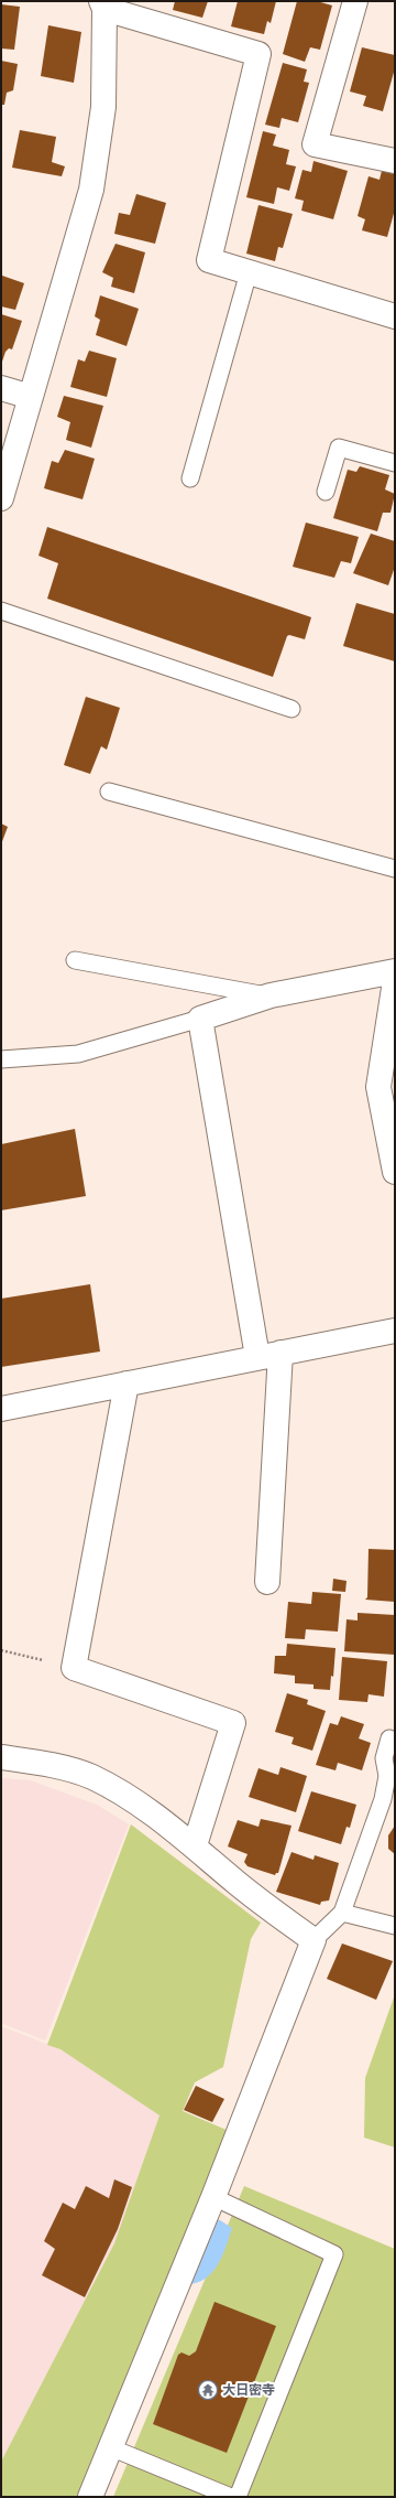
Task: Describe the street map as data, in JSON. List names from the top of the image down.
{
  "places": {
    "temple": ["大日密寺"]
  }
}
